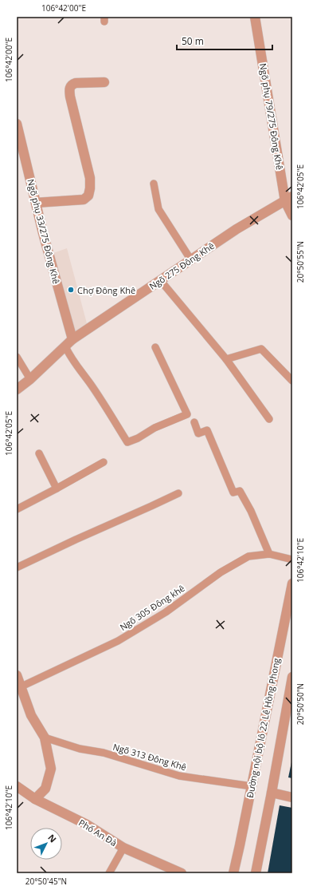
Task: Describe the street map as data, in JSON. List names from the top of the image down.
{
  "streets": {
    "street": [
      "Ngõ phụ 79/275 Đông Khê",
      "Ngõ phụ 33/275 Đông Khê",
      "Ngõ 275 Đông Khê",
      "Đường nội bộ lô 22 Lê Hồng Phong",
      "Phố An Đà"
    ],
    "lane": ["Ngõ 305 Đông khê", "Ngõ 313 Đông Khê"]
  },
  "crossings": [
    ["Ngõ phụ 79/275 Đông Khê", "Ngõ 275 Đông Khê"],
    ["Ngõ phụ 33/275 Đông Khê", "Ngõ 275 Đông Khê"],
    ["Đường nội bộ lô 22 Lê Hồng Phong", "Ngõ 313 Đông Khê"]
  ],
  "places": ["Chợ Đông Khê"],
  "scale_bar": "50 m",
  "north": "top right",
  "coordinates": [
    "106°42'00\"E",
    "106°42'05\"E",
    "20°50'55\"N",
    "106°42'10\"E",
    "20°50'50\"N",
    "20°50'45\"N"
  ]
}
